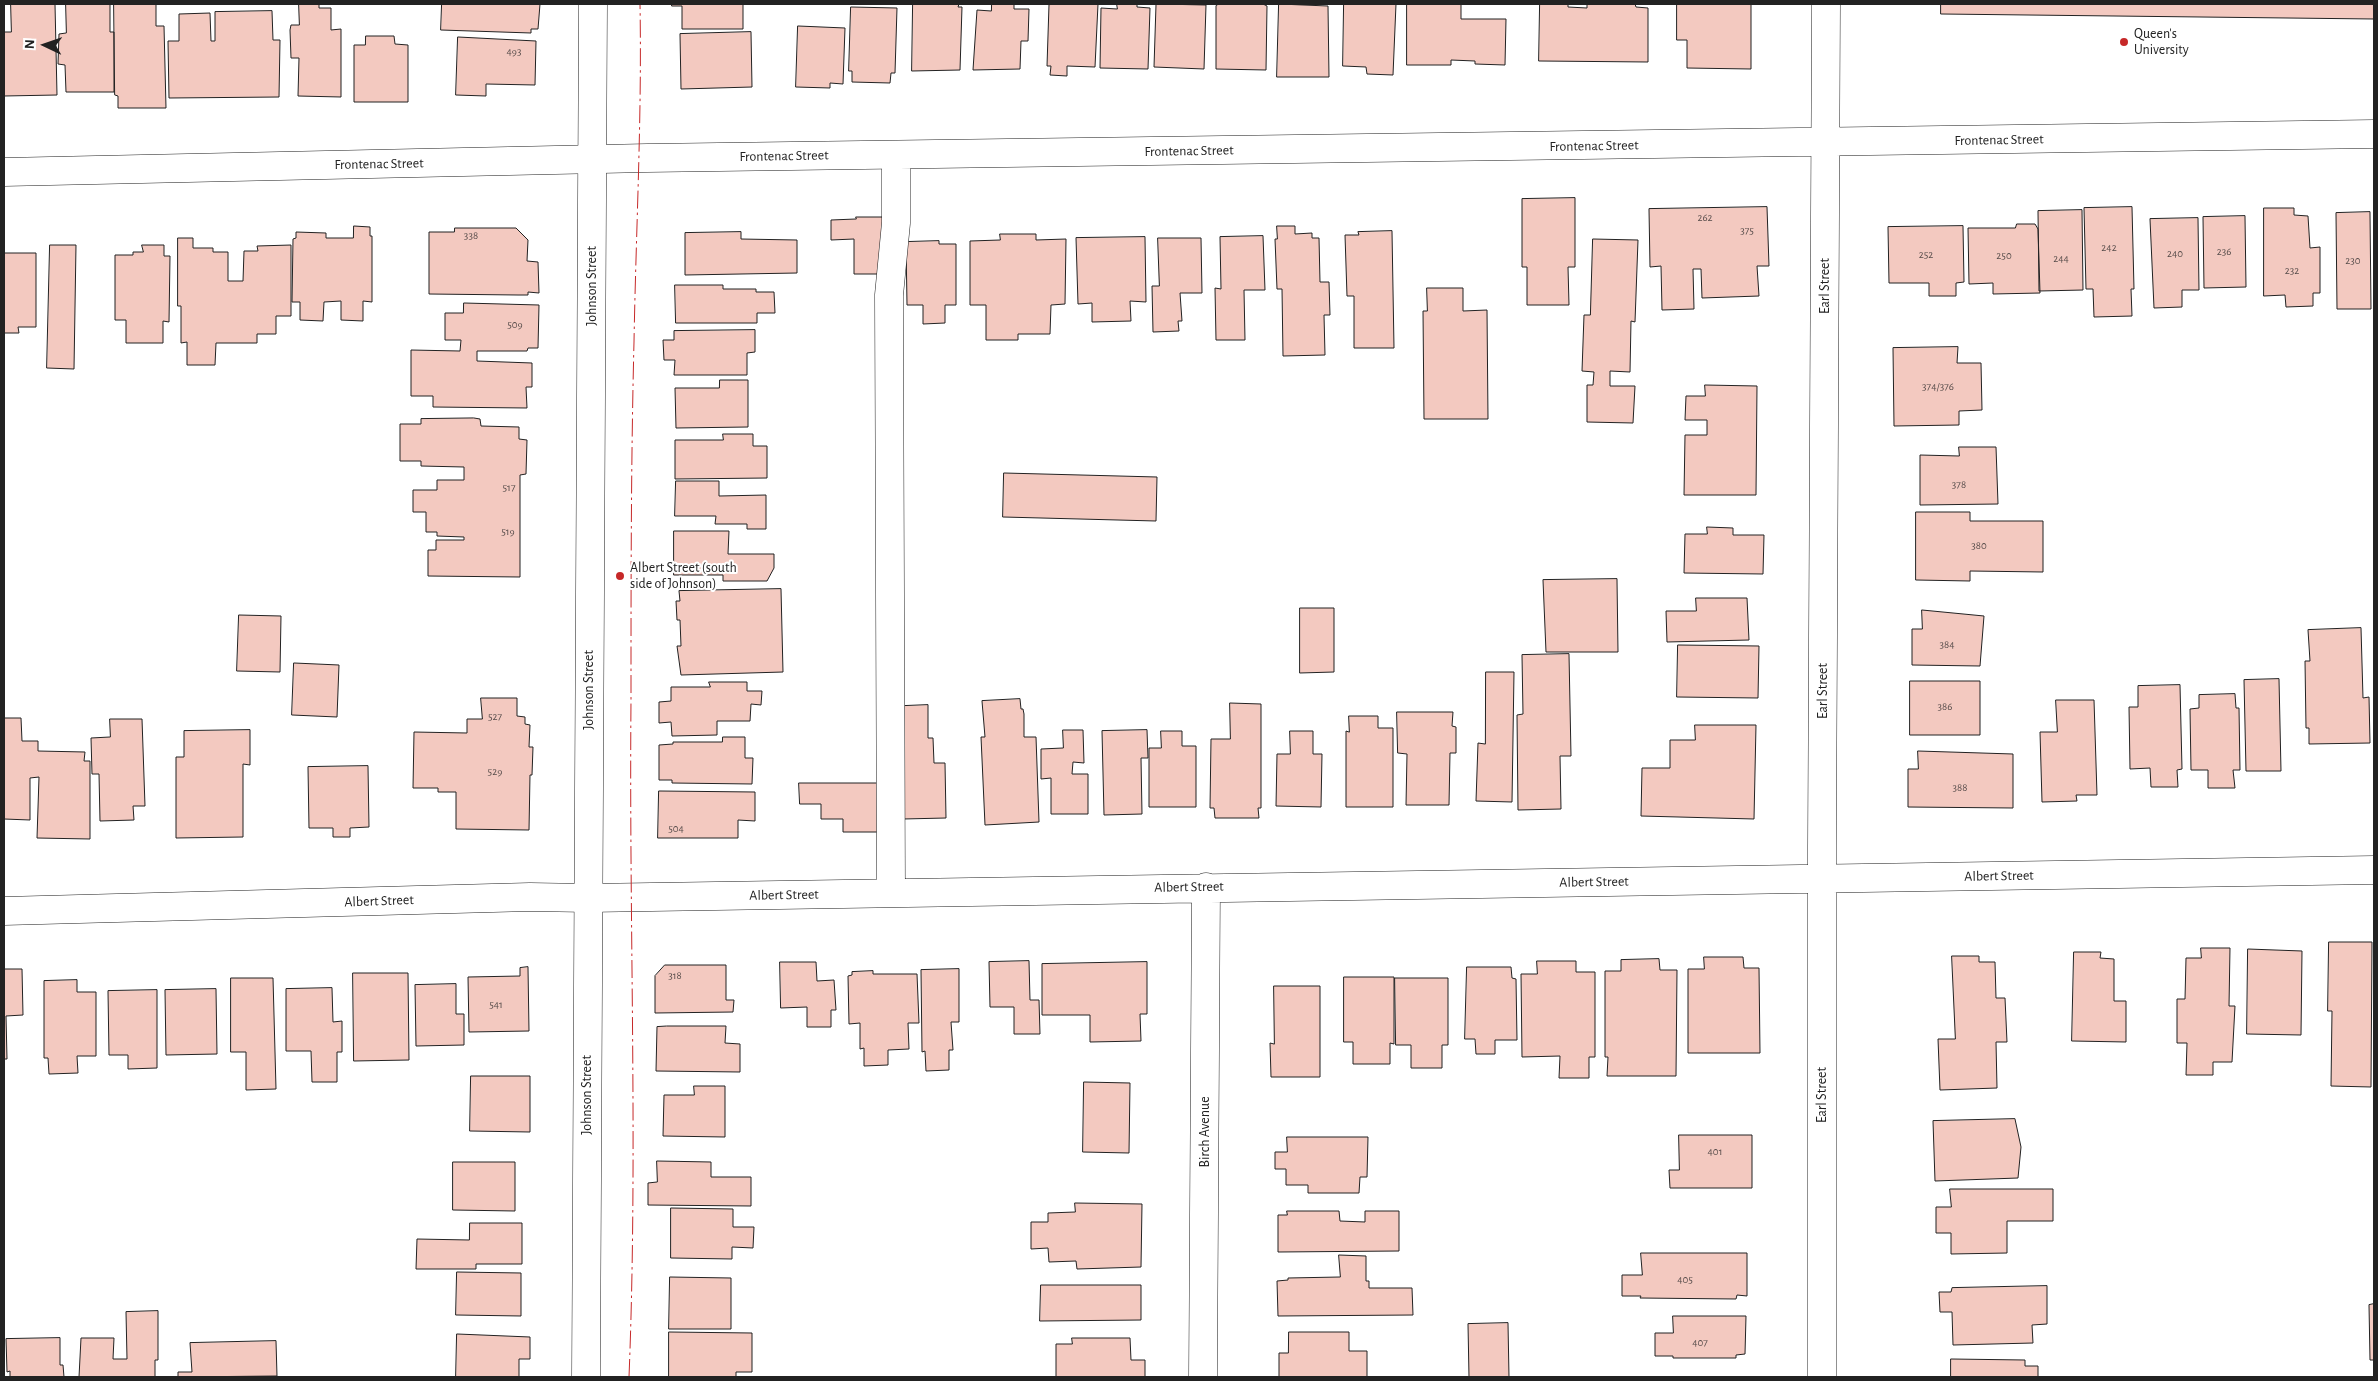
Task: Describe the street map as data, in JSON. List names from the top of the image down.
{
  "streets": {
    "street": [
      "Frontenac Street",
      "Johnson Street",
      "Earl Street",
      "Albert Street",
      "Birch Avenue"
    ]
  },
  "crossings": [
    ["Frontenac Street", "Johnson Street"],
    ["Frontenac Street", "Earl Street"],
    ["Johnson Street", "Albert Street"],
    ["Earl Street", "Albert Street"],
    ["Albert Street", "Birch Avenue"]
  ],
  "places": ["Queen's University", "Albert Street (south side of Johnson)"],
  "house_numbers": [
    "493",
    "262",
    "375",
    "338",
    "242",
    "236",
    "240",
    "252",
    "250",
    "244",
    "230",
    "232",
    "509",
    "374/376",
    "378",
    "517",
    "519",
    "380",
    "384",
    "386",
    "527",
    "529",
    "388",
    "504",
    "318",
    "541",
    "401",
    "405",
    "407"
  ],
  "north": "left"
}
